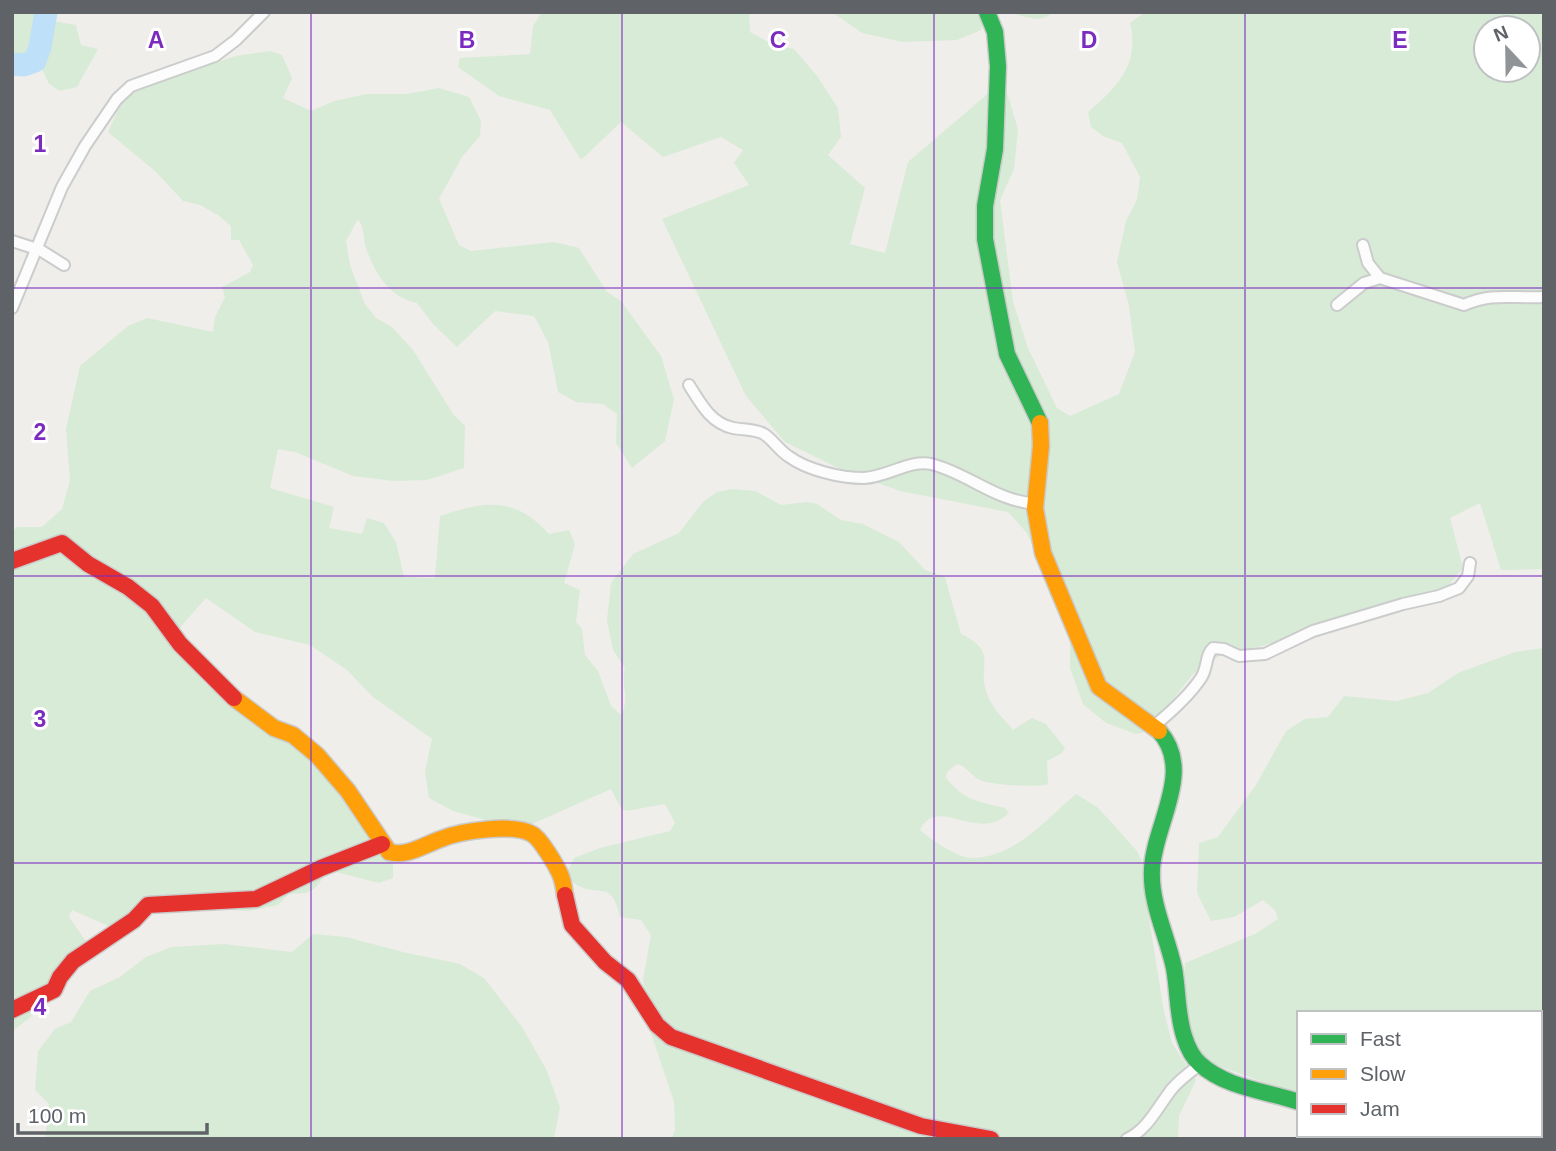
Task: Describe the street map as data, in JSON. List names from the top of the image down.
{
  "legend": ["Fast", "Slow", "Jam"],
  "scale_bar": "100 m",
  "north": "top",
  "grid": {
    "columns": [
      "A",
      "B",
      "C",
      "D",
      "E"
    ],
    "rows": [
      "1",
      "2",
      "3",
      "4"
    ]
  }
}
